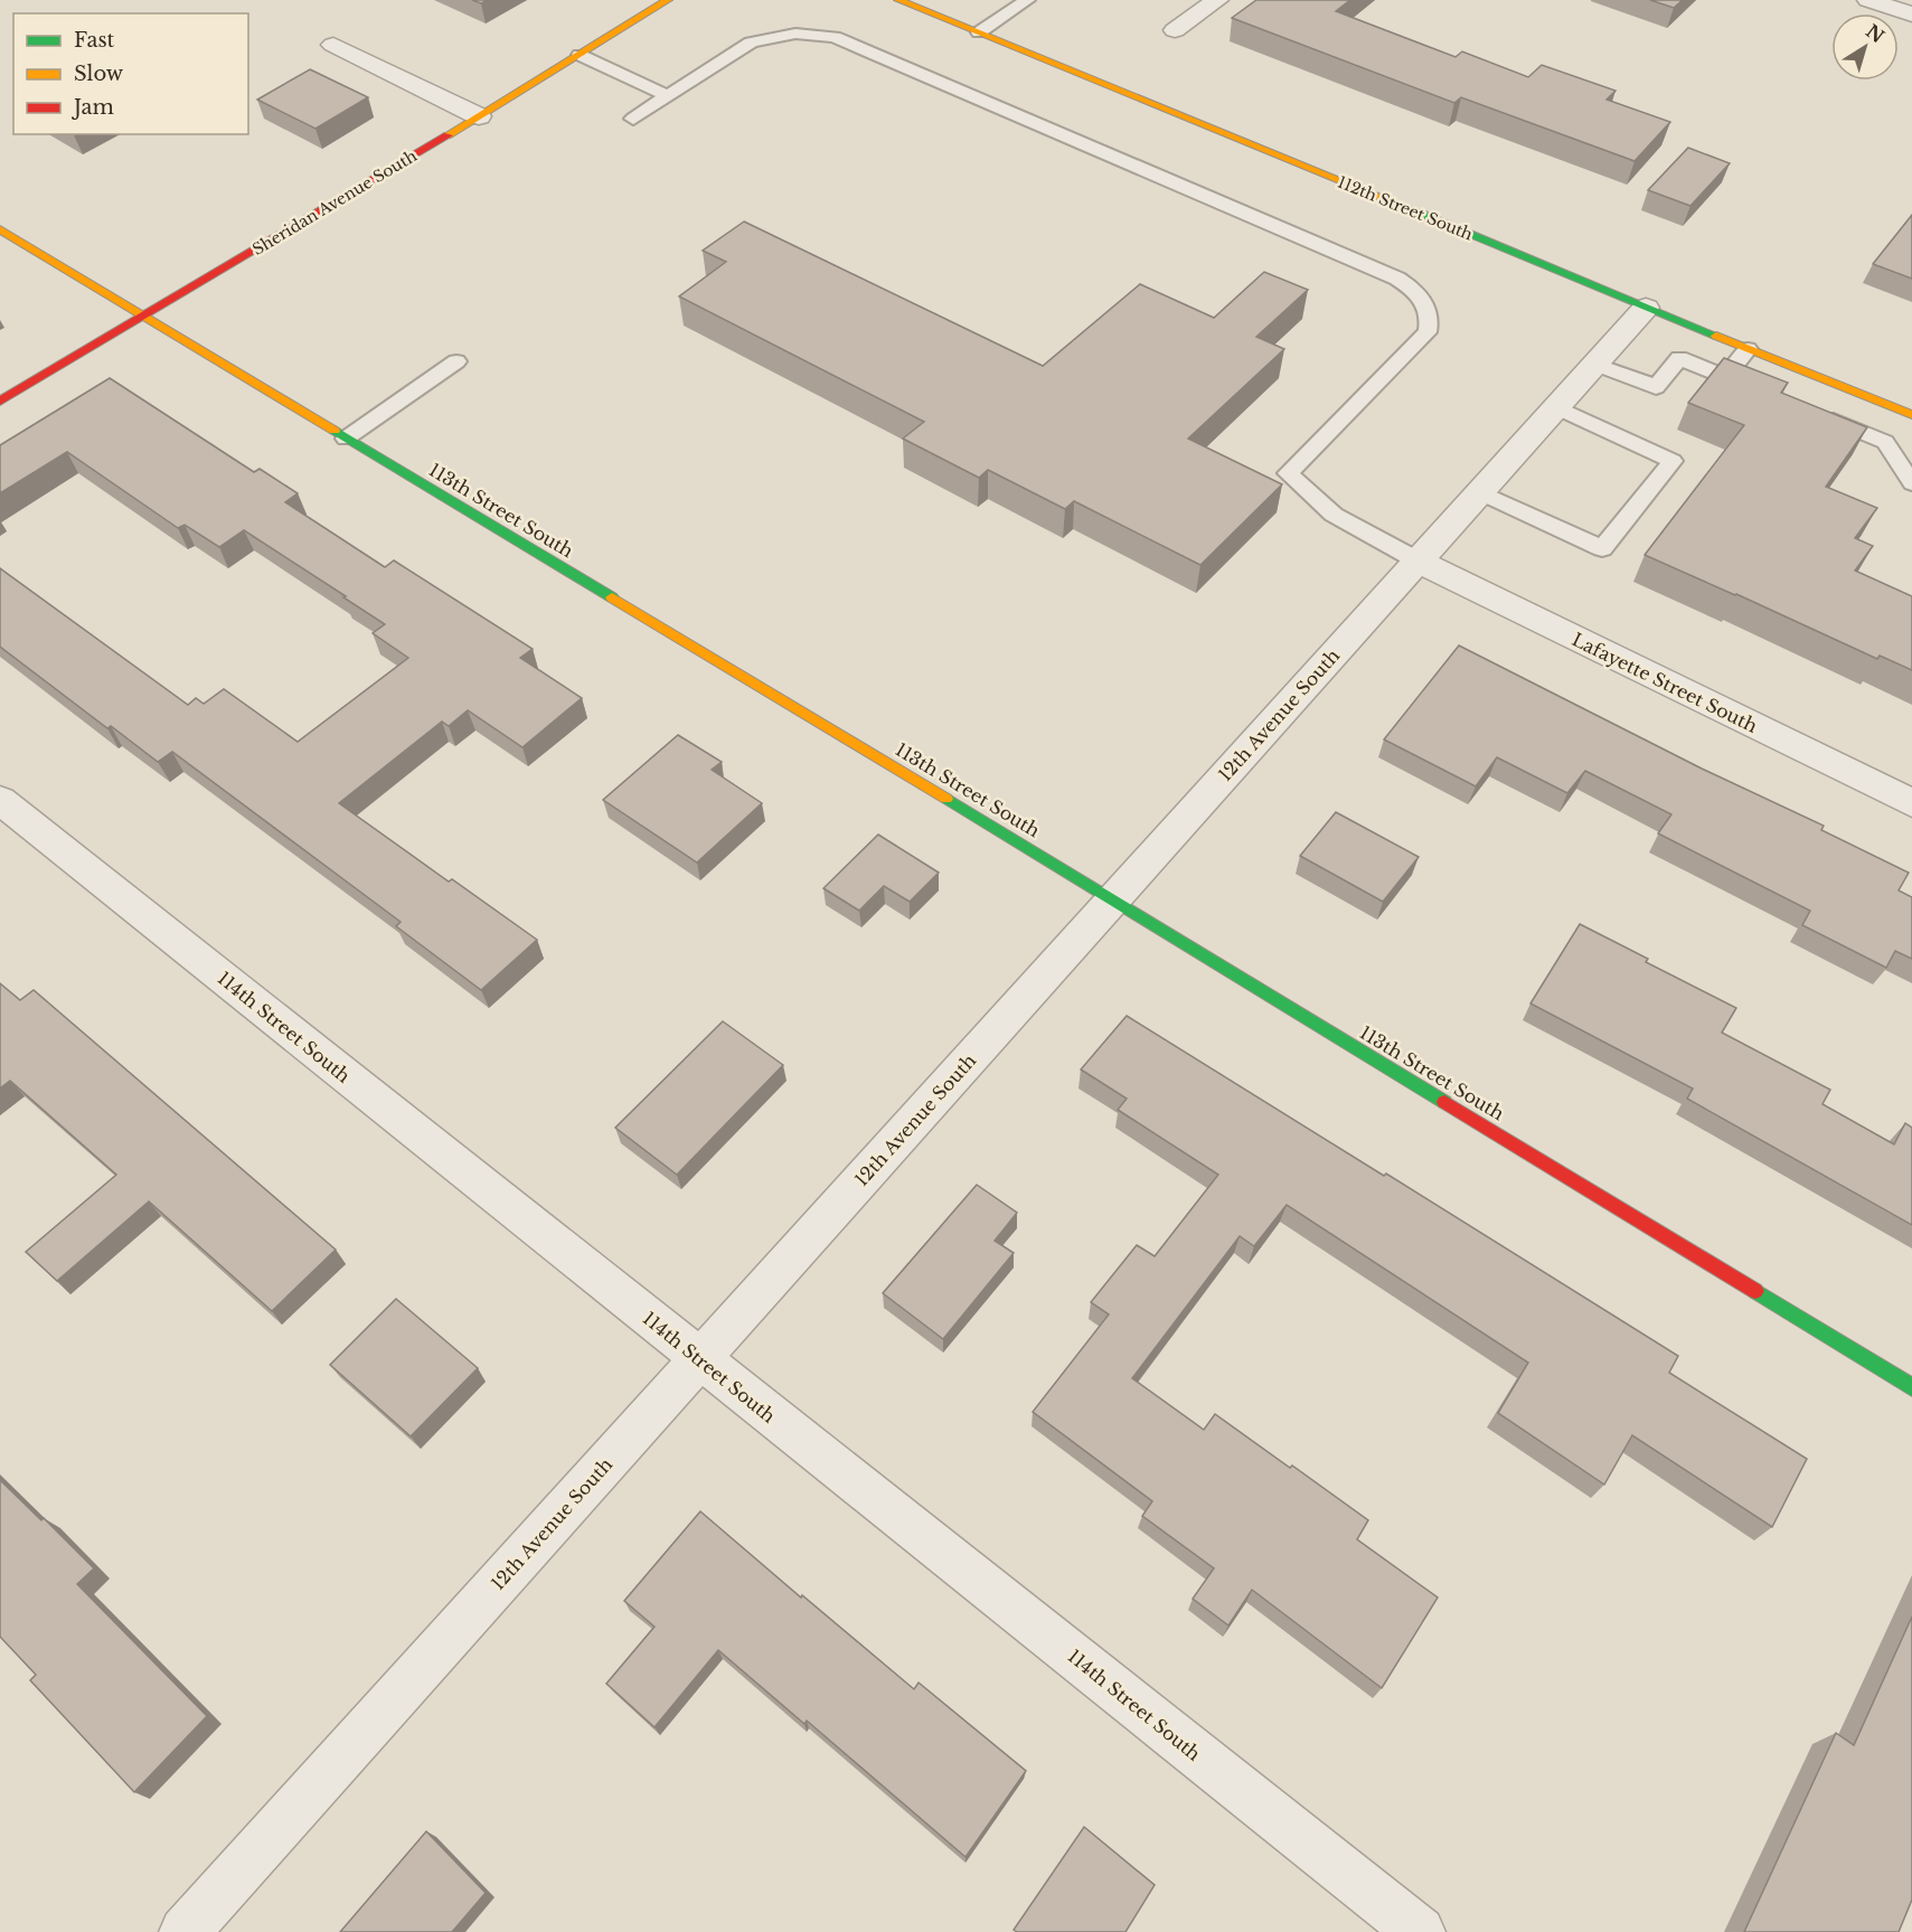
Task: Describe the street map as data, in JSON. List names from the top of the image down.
{
  "streets": {
    "street": [
      "Sheridan Avenue South",
      "112th Street South",
      "113th Street South",
      "Lafayette Street South",
      "12th Avenue South",
      "114th Street South"
    ]
  },
  "crossings": [
    ["Sheridan Avenue South", "113th Street South"],
    ["112th Street South", "12th Avenue South"],
    ["113th Street South", "12th Avenue South"],
    ["Lafayette Street South", "12th Avenue South"],
    ["12th Avenue South", "114th Street South"]
  ],
  "legend": ["Fast", "Slow", "Jam"],
  "north": "top right"
}
